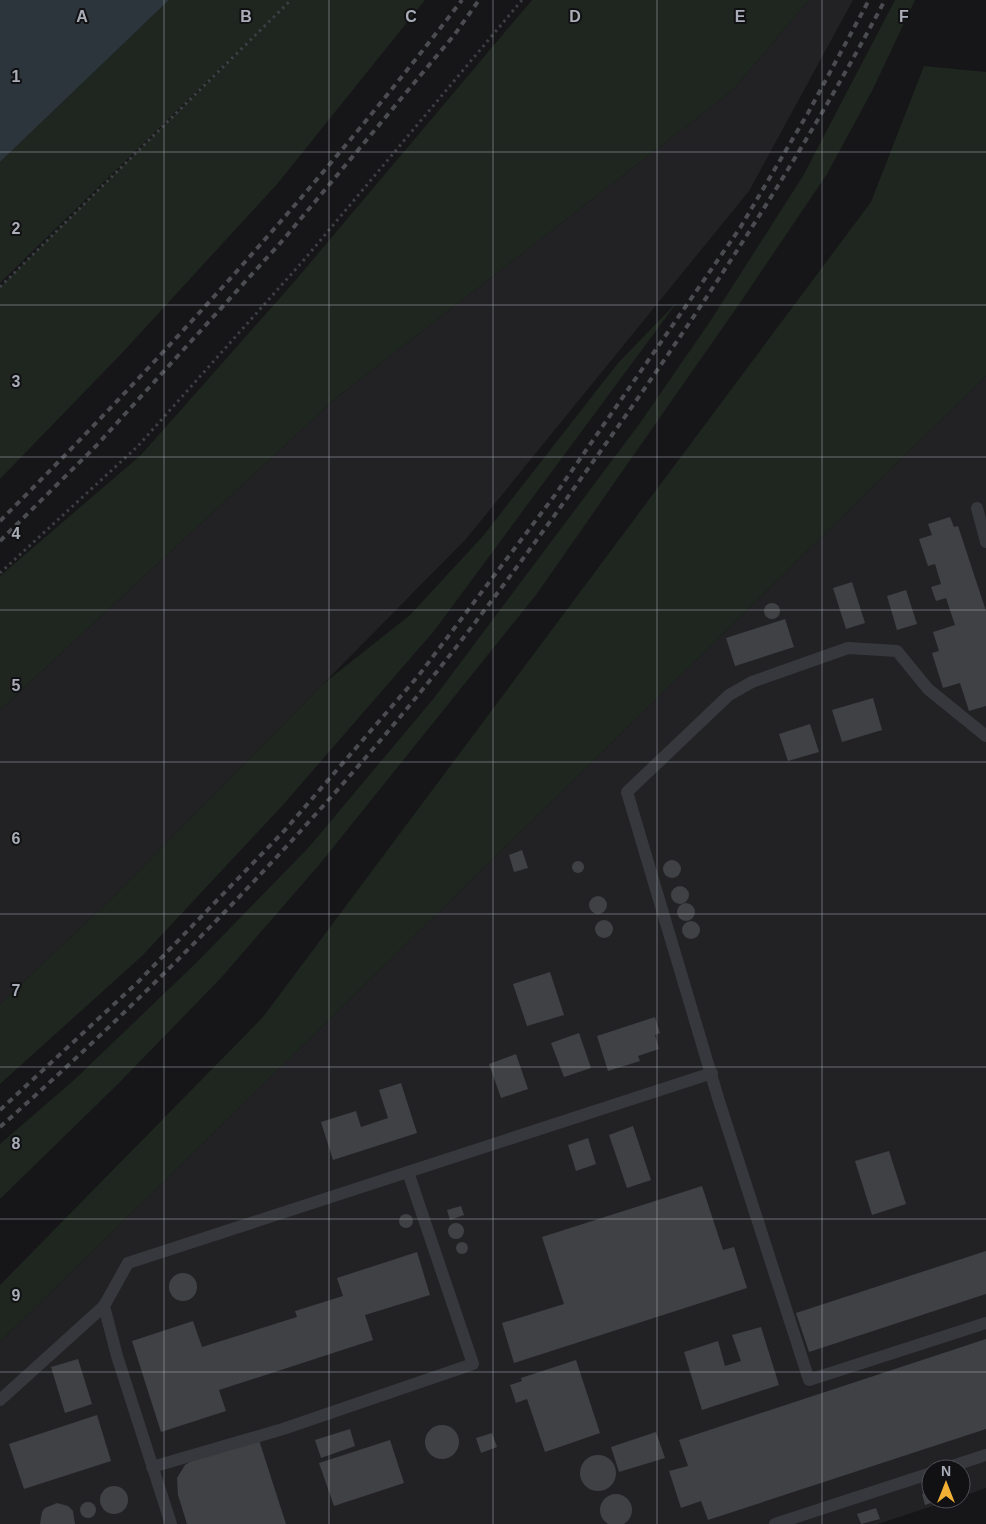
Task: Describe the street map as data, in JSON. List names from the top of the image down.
{
  "north": "top",
  "grid": {
    "columns": [
      "A",
      "B",
      "C",
      "D",
      "E",
      "F"
    ],
    "rows": [
      "1",
      "2",
      "3",
      "4",
      "5",
      "6",
      "7",
      "8",
      "9"
    ]
  }
}
